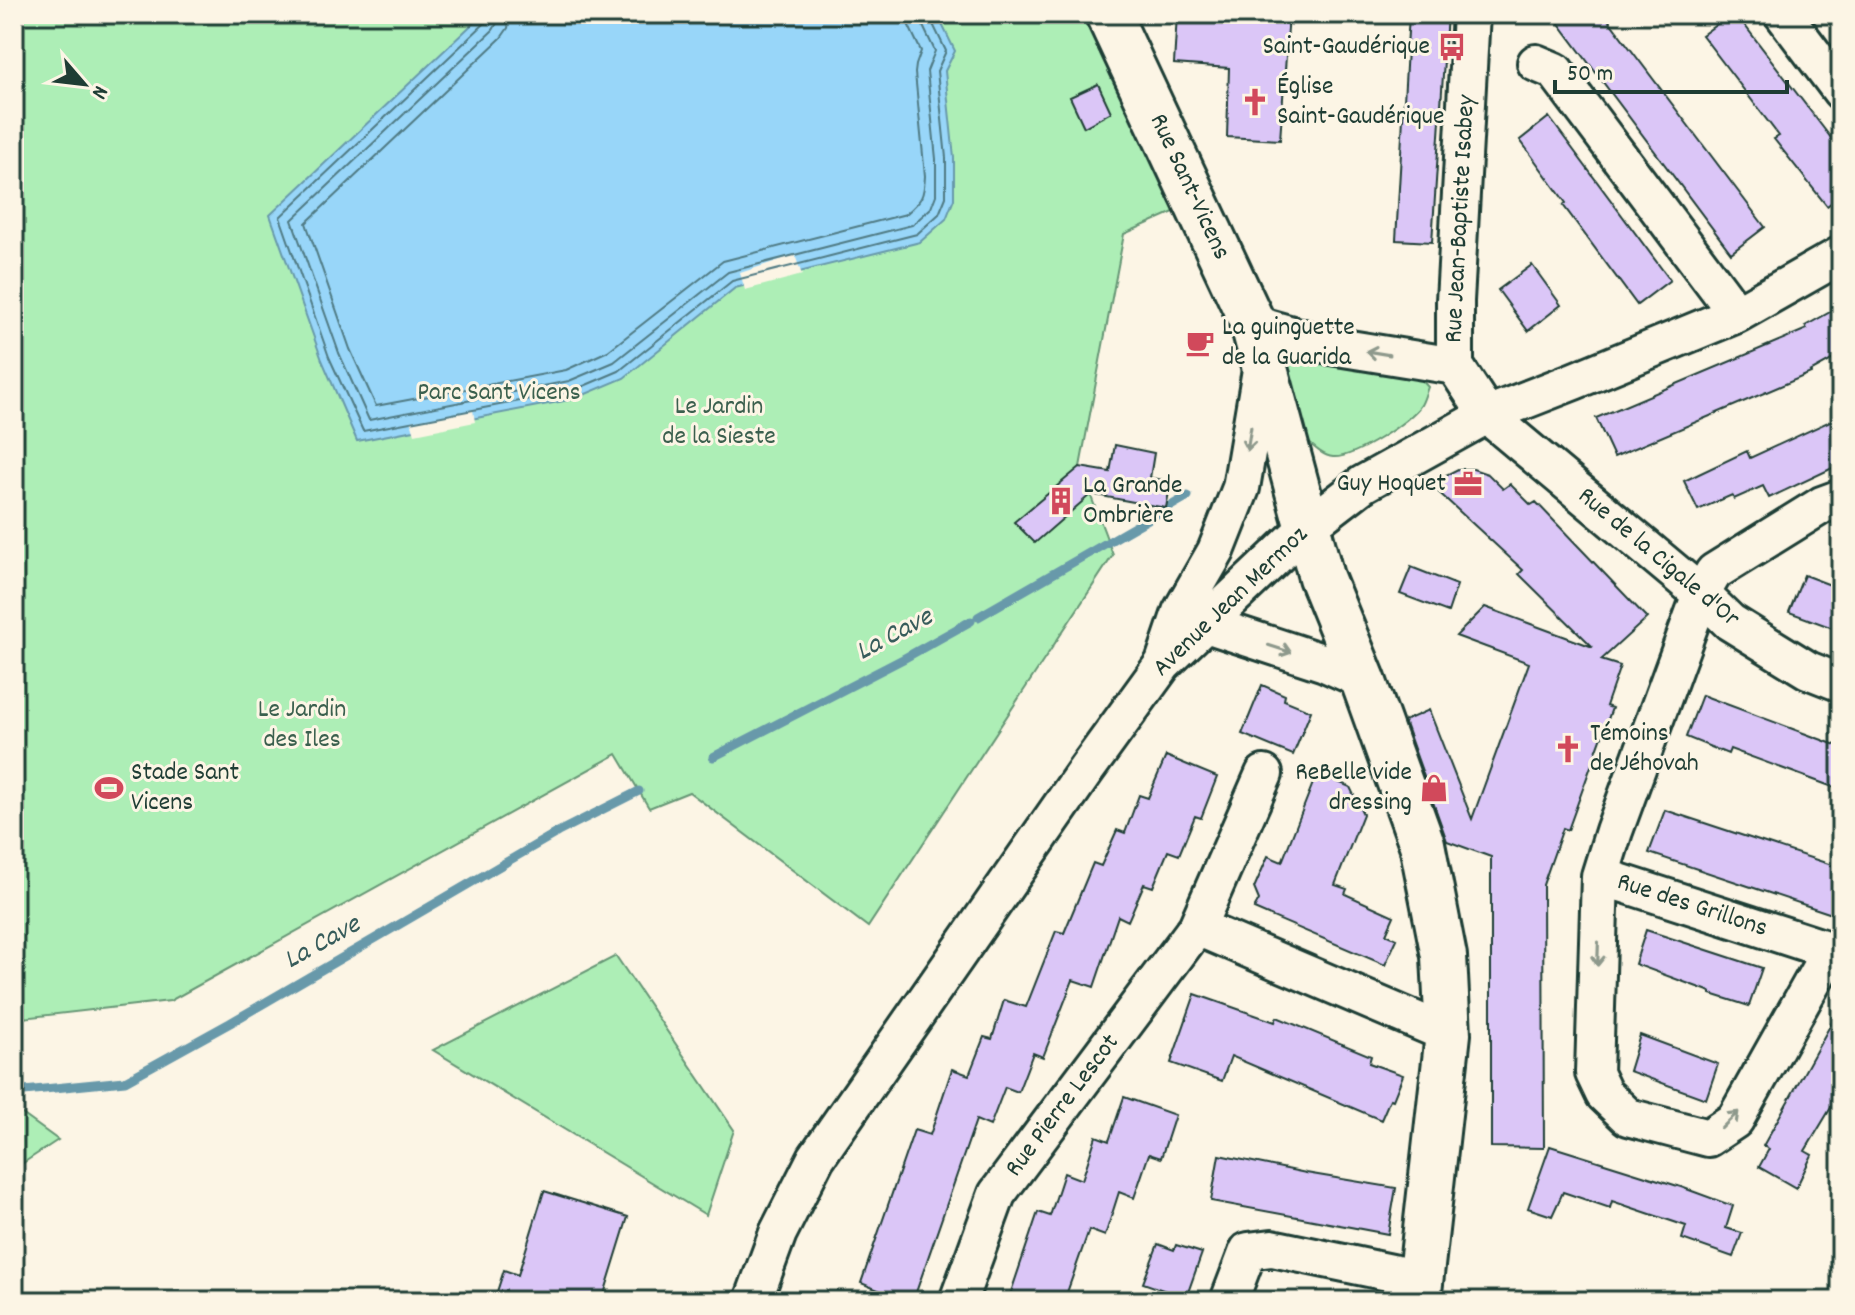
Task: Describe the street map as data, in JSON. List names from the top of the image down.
{
  "streets": {
    "main road": ["Rue Sant-Vicens"],
    "street": [
      "Rue Jean-Baptiste Isabey",
      "Rue de la Cigale d'Or",
      "Avenue Jean Mermoz",
      "Rue des Grillons",
      "Rue Pierre Lescot"
    ]
  },
  "crossings": [
    ["Rue Sant-Vicens", "Avenue Jean Mermoz"],
    ["Rue Jean-Baptiste Isabey", "Rue de la Cigale d'Or"],
    ["Rue Jean-Baptiste Isabey", "Avenue Jean Mermoz"],
    ["Rue de la Cigale d'Or", "Avenue Jean Mermoz"],
    ["Rue de la Cigale d'Or", "Rue des Grillons"]
  ],
  "water": ["La Cave"],
  "parks": ["Parc Sant Vicens", "Le Jardin de la Sieste", "Le Jardin des Iles"],
  "places": {
    "bus stop": ["Saint-Gaudérique"],
    "church": ["Église Saint-Gaudérique", "Témoins de Jéhovah"],
    "cafe": ["La guinguette de la Guarida"],
    "office": ["Guy Hoquet"],
    "building": ["La Grande Ombrière"],
    "sports": ["Stade Sant Vicens"],
    "shop": ["ReBelle vide dressing"]
  },
  "scale_bar": "50 m",
  "north": "bottom right"
}
